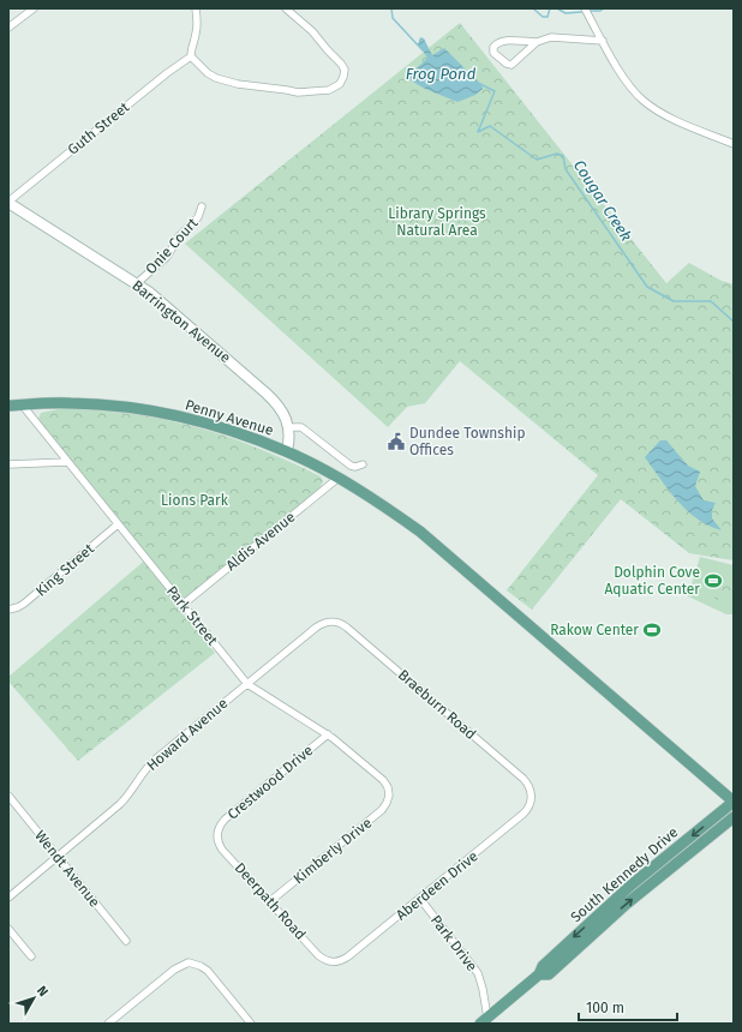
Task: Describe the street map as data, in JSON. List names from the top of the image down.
{
  "streets": {
    "main road": ["Penny Avenue", "South Kennedy Drive"],
    "street": [
      "Guth Street",
      "Onie Court",
      "Barrington Avenue",
      "Aldis Avenue",
      "King Street",
      "Park Street",
      "Braeburn Road",
      "Howard Avenue",
      "Crestwood Drive",
      "Kimberly Drive",
      "Wendt Avenue",
      "Aberdeen Drive",
      "Deerpath Road",
      "Park Drive"
    ]
  },
  "crossings": [
    ["Guth Street", "Barrington Avenue"],
    ["Onie Court", "Barrington Avenue"],
    ["Barrington Avenue", "Penny Avenue"],
    ["Penny Avenue", "Aldis Avenue"],
    ["Penny Avenue", "Park Street"],
    ["Penny Avenue", "South Kennedy Drive"],
    ["Aldis Avenue", "Park Street"],
    ["King Street", "Park Street"],
    ["Park Street", "Howard Avenue"],
    ["Park Street", "Crestwood Drive"],
    ["Park Street", "Kimberly Drive"],
    ["Braeburn Road", "Howard Avenue"],
    ["Braeburn Road", "Aberdeen Drive"],
    ["Howard Avenue", "Wendt Avenue"],
    ["Crestwood Drive", "Deerpath Road"],
    ["Kimberly Drive", "Deerpath Road"],
    ["South Kennedy Drive", "Park Drive"],
    ["Aberdeen Drive", "Deerpath Road"],
    ["Aberdeen Drive", "Park Drive"]
  ],
  "water": ["Frog Pond", "Cougar Creek"],
  "parks": ["Library Springs Natural Area", "Lions Park"],
  "places": {
    "public building": ["Dundee Township Offices"],
    "sports": ["Dolphin Cove Aquatic Center", "Rakow Center"]
  },
  "scale_bar": "100 m",
  "north": "top right"
}
